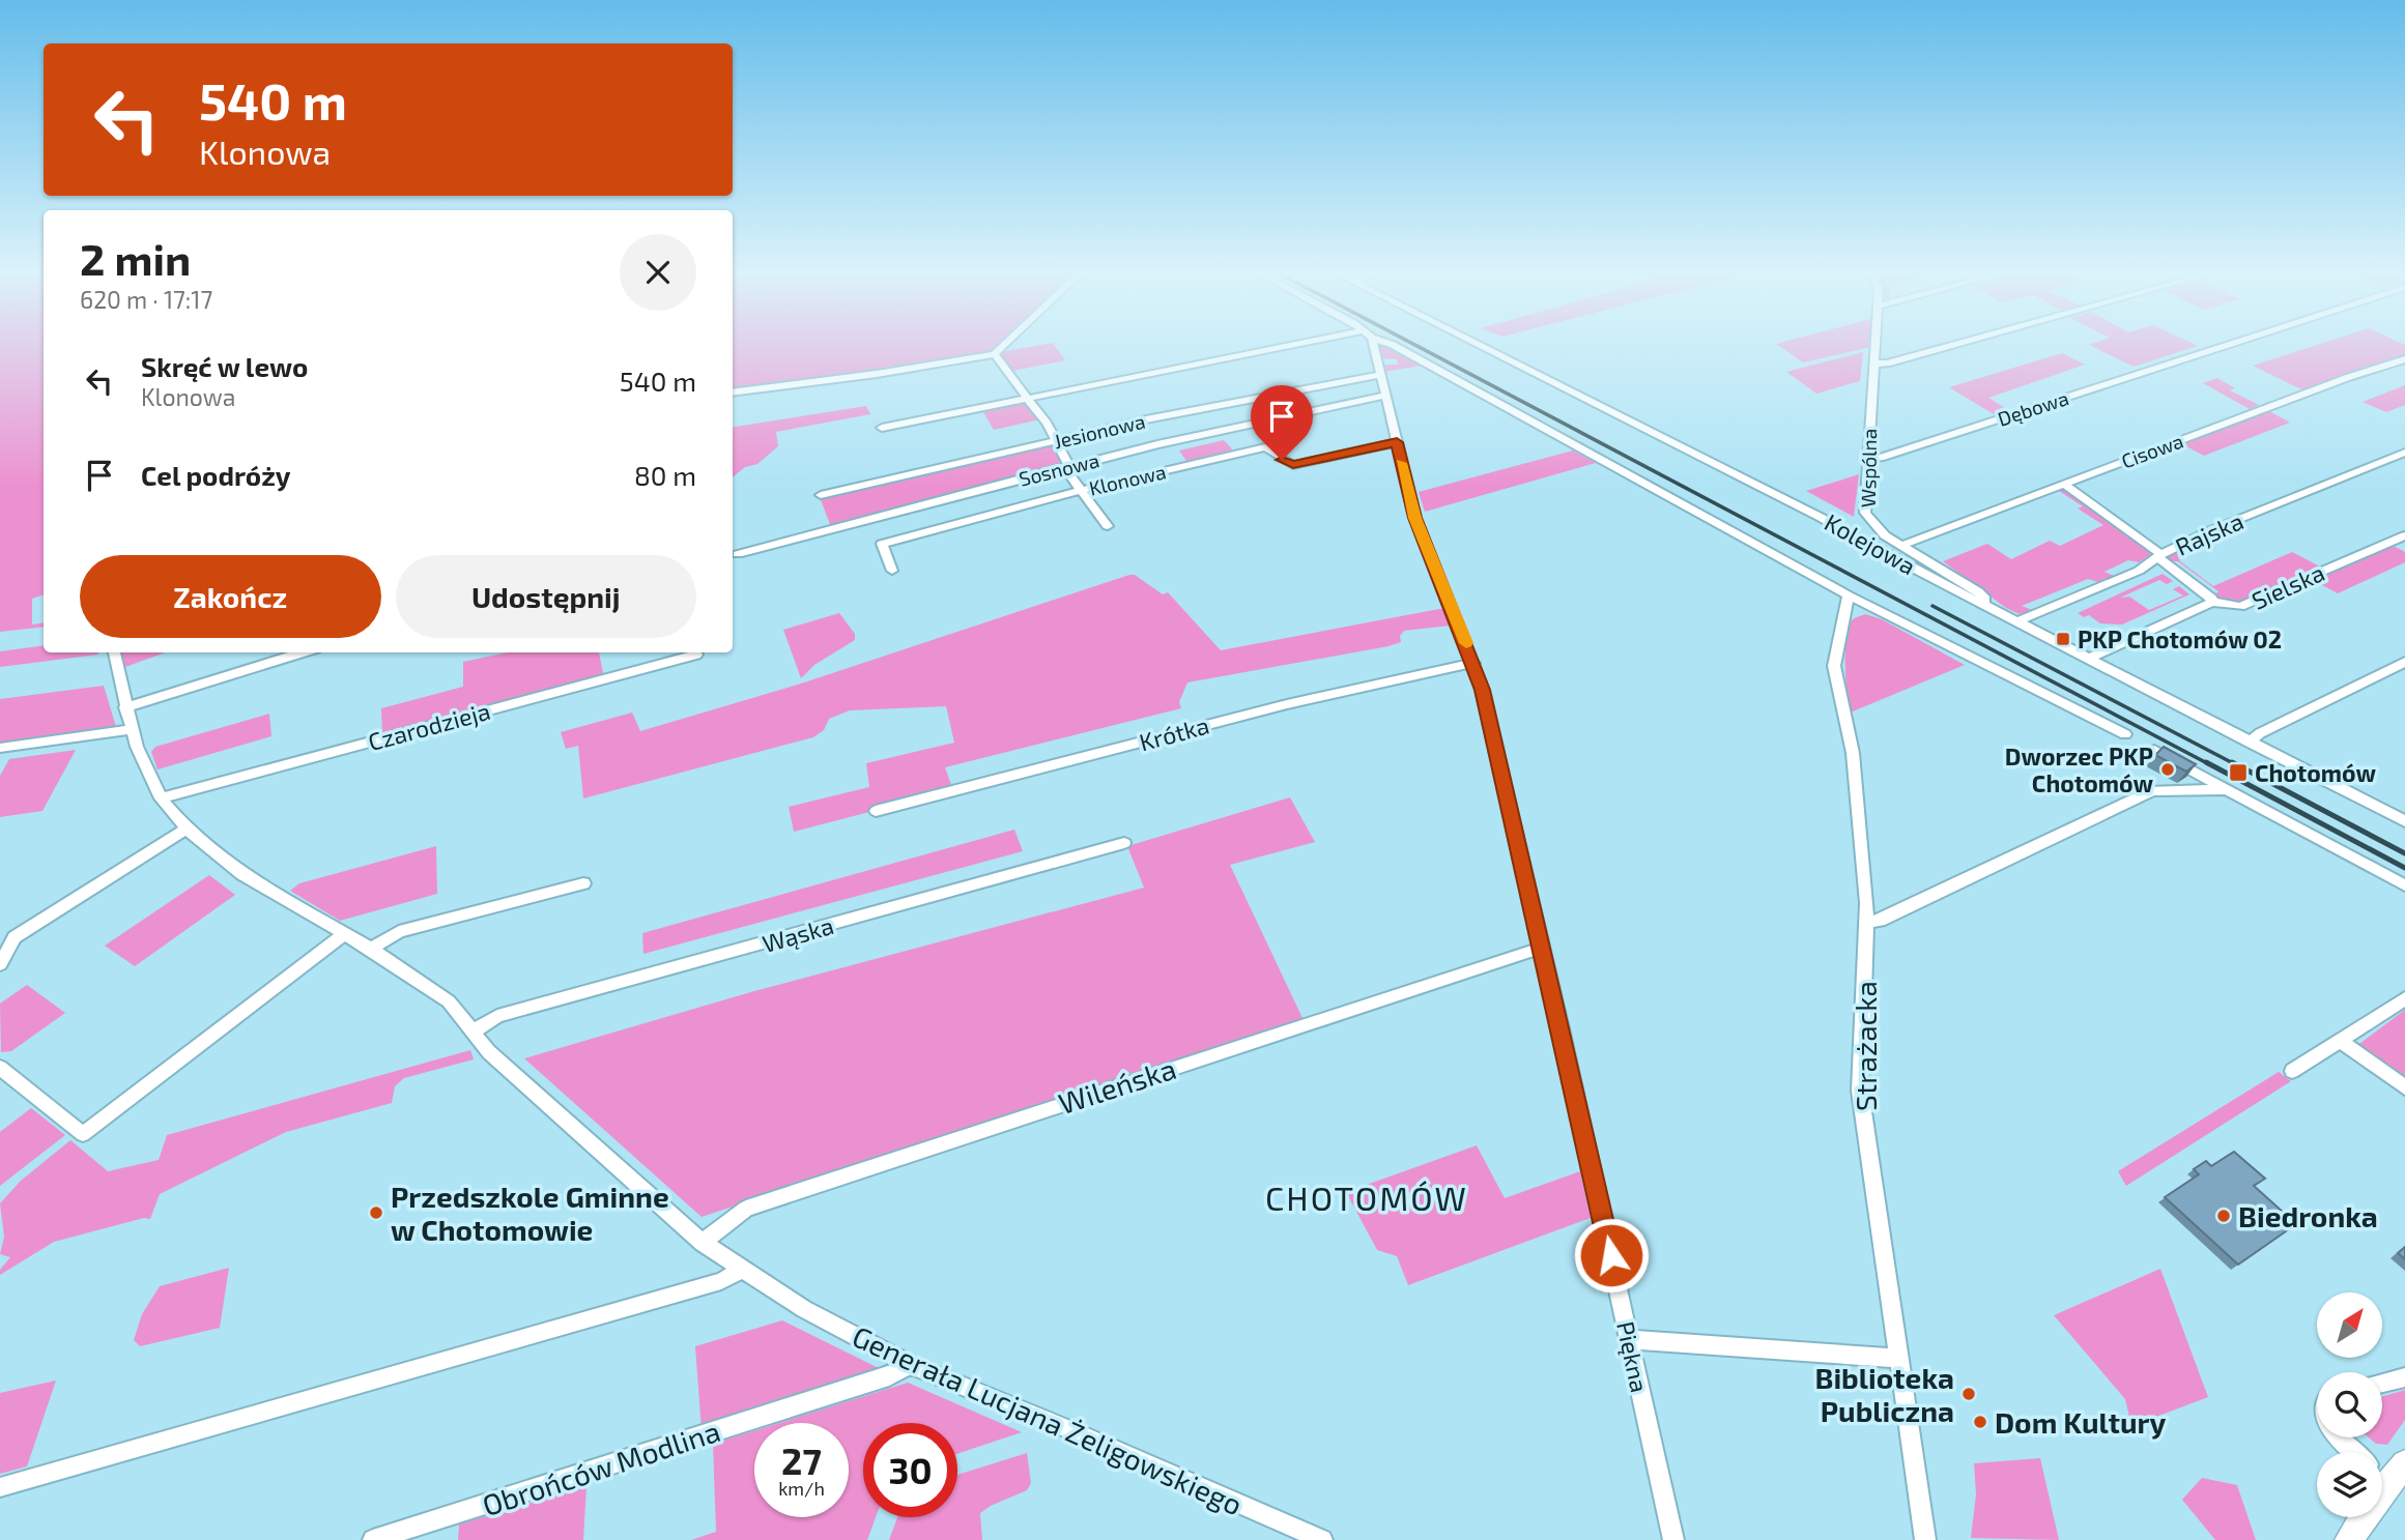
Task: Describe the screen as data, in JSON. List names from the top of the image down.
{
  "streets": {
    "street": [
      "Dębowa",
      "Jesionowa",
      "Cisowa",
      "Wspólna",
      "Sosnowa",
      "Klonowa",
      "Rajska",
      "Kolejowa",
      "Sielska",
      "Czarodzieja",
      "Krótka",
      "Wąska",
      "Strażacka",
      "Wileńska",
      "Piękna",
      "Generała Lucjana Żeligowskiego",
      "Obrońców Modlina"
    ]
  },
  "crossings": [
    ["Dębowa", "Wspólna"],
    ["Jesionowa", "Piękna"],
    ["Cisowa", "Wspólna"],
    ["Wspólna", "Kolejowa"],
    ["Sosnowa", "Piękna"],
    ["Klonowa", "Piękna"],
    ["Rajska", "Kolejowa"],
    ["Kolejowa", "Sielska"],
    ["Czarodzieja", "Generała Lucjana Żeligowskiego"],
    ["Krótka", "Piękna"],
    ["Wąska", "Generała Lucjana Żeligowskiego"],
    ["Wileńska", "Piękna"],
    ["Wileńska", "Generała Lucjana Żeligowskiego"],
    ["Generała Lucjana Żeligowskiego", "Obrońców Modlina"]
  ],
  "districts": ["CHOTOMÓW"],
  "places": {
    "transit": ["PKP Chotomów 02", "Chotomów"],
    "other": [
      "Dworzec PKP Chotomów",
      "Przedszkole Gminne w Chotomowie",
      "Biedronka",
      "Biblioteka Publiczna",
      "Dom Kultury"
    ]
  },
  "north": "top right",
  "page": {
    "turn": ["540 m", "Klonowa"],
    "heading": ["2 min", "620 m · 17:17"],
    "list": [
      {
        "name": "Skręć w lewo",
        "note": "Klonowa",
        "value": "540 m"
      },
      {
        "name": "Cel podróży",
        "value": "80 m"
      }
    ],
    "buttons": ["Zakończ", "Udostępnij"],
    "speed": "27 km/h",
    "limit": "30"
  }
}
